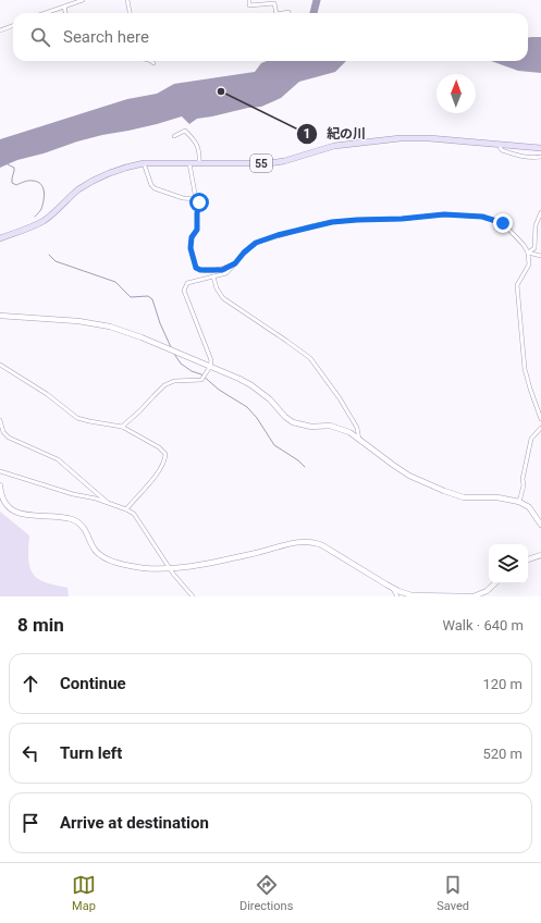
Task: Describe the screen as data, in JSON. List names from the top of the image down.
{
  "streets": {
    "main road": ["55"]
  },
  "places": ["紀の川"],
  "north": "top",
  "page": {
    "search": "Search here",
    "heading": ["8 min", "Walk · 640 m"],
    "list": [
      ["Continue", "120 m"],
      ["Turn left", "520 m"],
      "Arrive at destination"
    ],
    "nav": ["Map", "Directions", "Saved"]
  }
}
